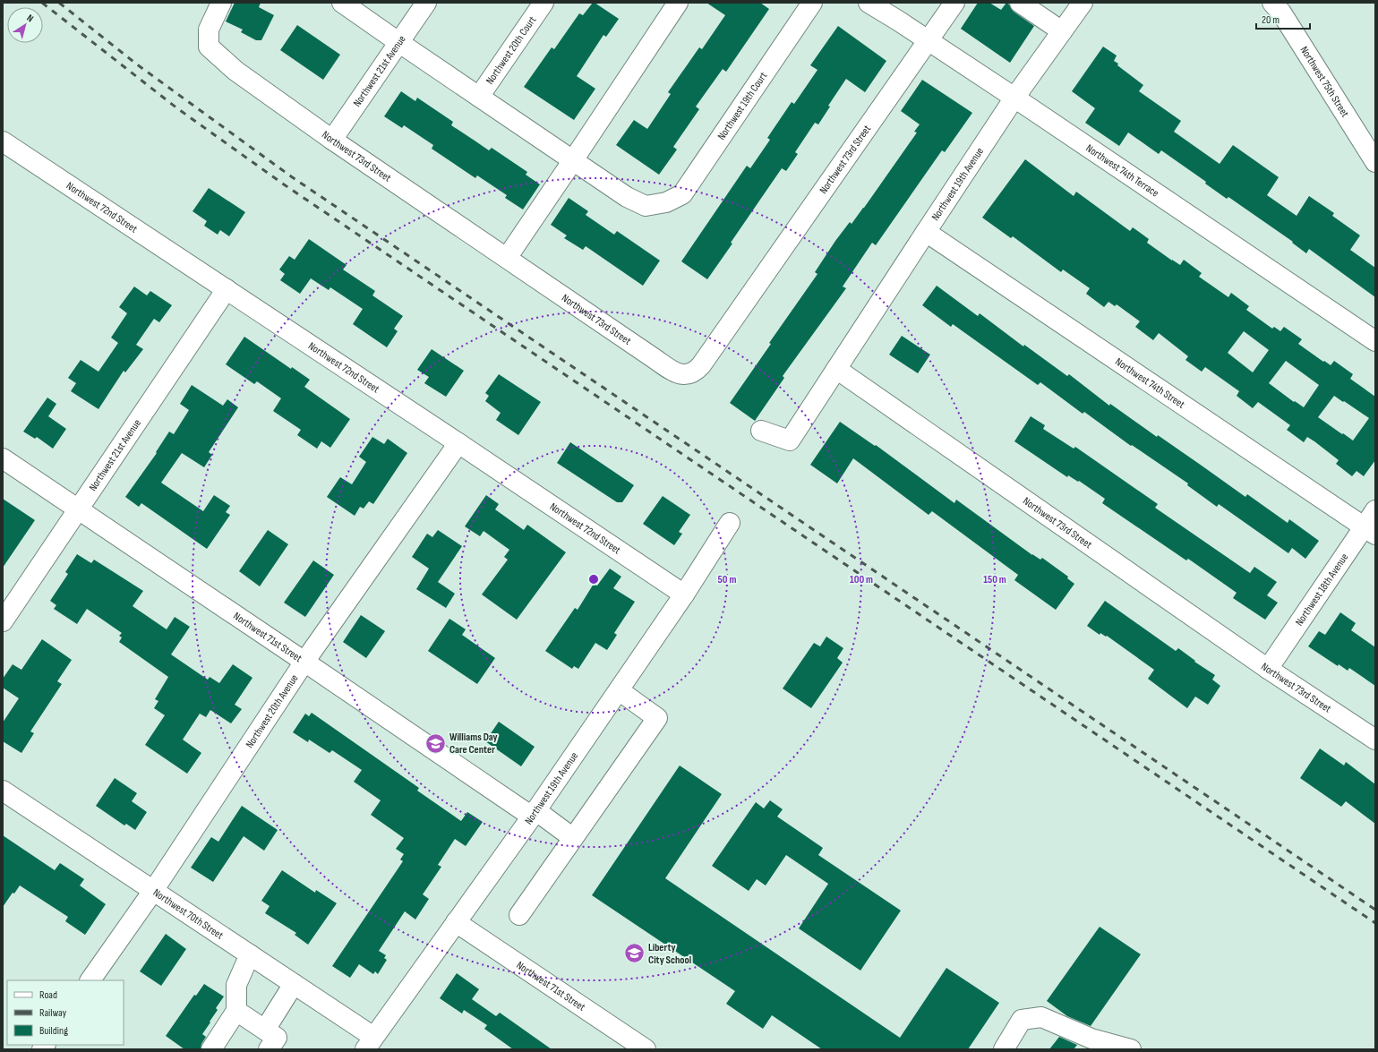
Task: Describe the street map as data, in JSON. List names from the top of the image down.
{
  "streets": {
    "street": [
      "Northwest 20th Court",
      "Northwest 21st Avenue",
      "Northwest 75th Street",
      "Northwest 19th Court",
      "Northwest 73rd Street",
      "Northwest 74th Terrace",
      "Northwest 19th Avenue",
      "Northwest 72nd Street",
      "Northwest 74th Street",
      "Northwest 18th Avenue",
      "Northwest 71st Street",
      "Northwest 20th Avenue",
      "Northwest 70th Street"
    ]
  },
  "crossings": [
    ["Northwest 21st Avenue", "Northwest 73rd Street"],
    ["Northwest 21st Avenue", "Northwest 72nd Street"],
    ["Northwest 21st Avenue", "Northwest 71st Street"],
    ["Northwest 73rd Street", "Northwest 74th Terrace"],
    ["Northwest 73rd Street", "Northwest 19th Avenue"],
    ["Northwest 73rd Street", "Northwest 18th Avenue"],
    ["Northwest 74th Terrace", "Northwest 19th Avenue"],
    ["Northwest 19th Avenue", "Northwest 72nd Street"],
    ["Northwest 19th Avenue", "Northwest 74th Street"],
    ["Northwest 19th Avenue", "Northwest 71st Street"],
    ["Northwest 19th Avenue", "Northwest 70th Street"],
    ["Northwest 72nd Street", "Northwest 20th Avenue"],
    ["Northwest 74th Street", "Northwest 18th Avenue"],
    ["Northwest 71st Street", "Northwest 20th Avenue"],
    ["Northwest 20th Avenue", "Northwest 70th Street"]
  ],
  "places": {
    "school or university": ["Williams Day Care Center", "Liberty City School"]
  },
  "legend": ["Road", "Railway", "Building"],
  "scale_bar": "20 m",
  "north": "top right",
  "rings": ["50 m", "100 m", "150 m"]
}
